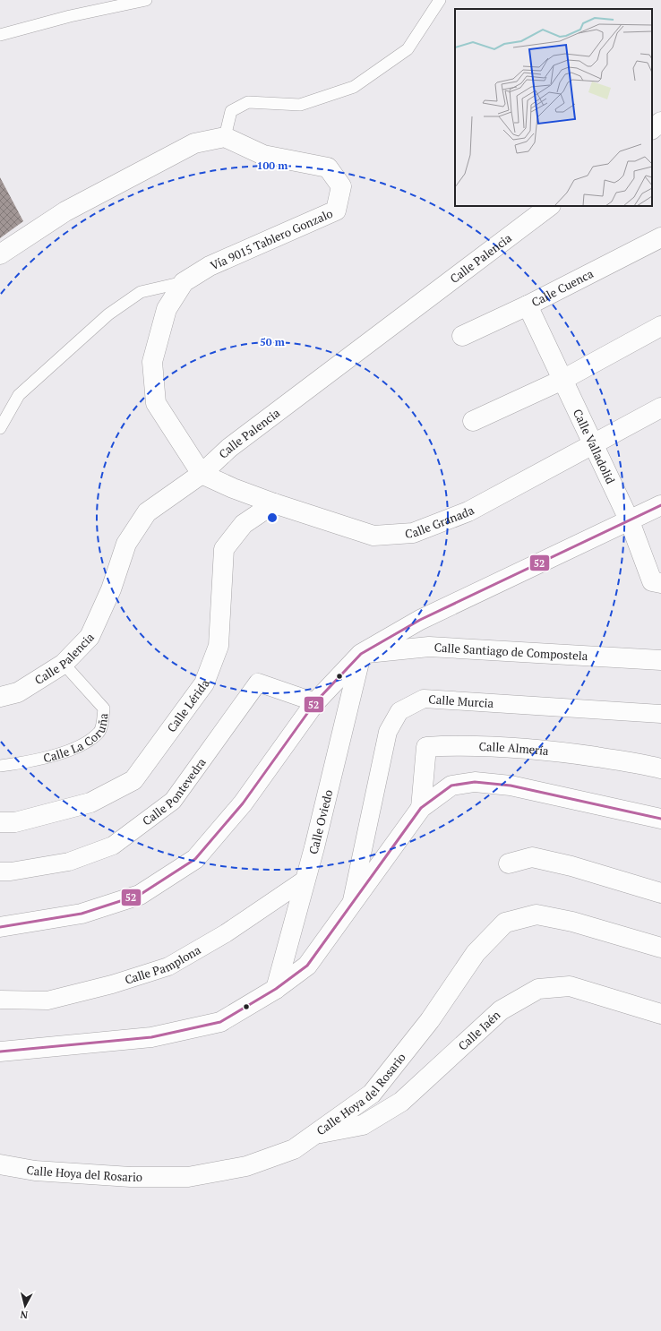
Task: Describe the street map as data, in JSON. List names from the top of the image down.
{
  "streets": {
    "street": [
      "Vía 9015 Tablero Gonzalo",
      "Calle Palencia",
      "Calle Cuenca",
      "Calle Valladolid",
      "Calle Granada",
      "Calle Santiago de Compostela",
      "Calle Murcia",
      "Calle Lérida",
      "Calle Almería",
      "Calle Pontevedra",
      "Calle Oviedo",
      "Calle Pamplona",
      "Calle Jaén",
      "Calle Hoya del Rosario"
    ],
    "lane": ["Calle La Coruña"]
  },
  "crossings": [
    ["Vía 9015 Tablero Gonzalo", "Calle Palencia"],
    ["Vía 9015 Tablero Gonzalo", "Calle Granada"],
    ["Calle Palencia", "Calle Granada"],
    ["Calle Palencia", "Calle La Coruña"],
    ["Calle Cuenca", "Calle Valladolid"],
    ["Calle Valladolid", "Calle Granada"],
    ["Calle Granada", "Calle Lérida"],
    ["Calle Santiago de Compostela", "Calle Oviedo"],
    ["Calle Oviedo", "Calle Pamplona"],
    ["Calle Jaén", "Calle Hoya del Rosario"]
  ],
  "lines": ["transit line 52"],
  "north": "bottom",
  "rings": ["100 m", "50 m"]
}
